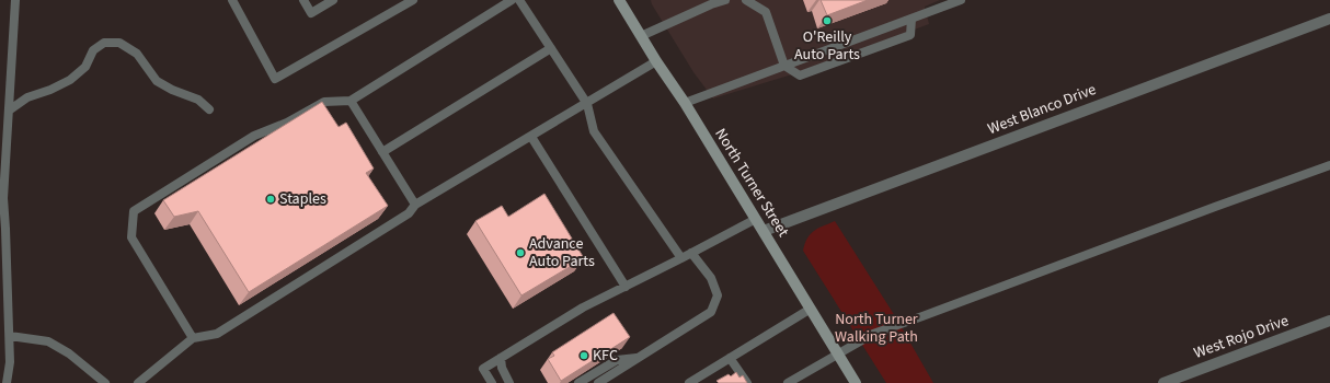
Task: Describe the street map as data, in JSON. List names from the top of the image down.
{
  "streets": {
    "main road": ["North Turner Street"],
    "street": ["West Blanco Drive", "West Rojo Drive"]
  },
  "crossings": [
    ["West Blanco Drive", "North Turner Street"]
  ],
  "parks": ["North Turner Walking Path"],
  "places": [
    "O'Reilly Auto Parts",
    "Staples",
    "Advance Auto Parts",
    "KFC"
  ]
}
